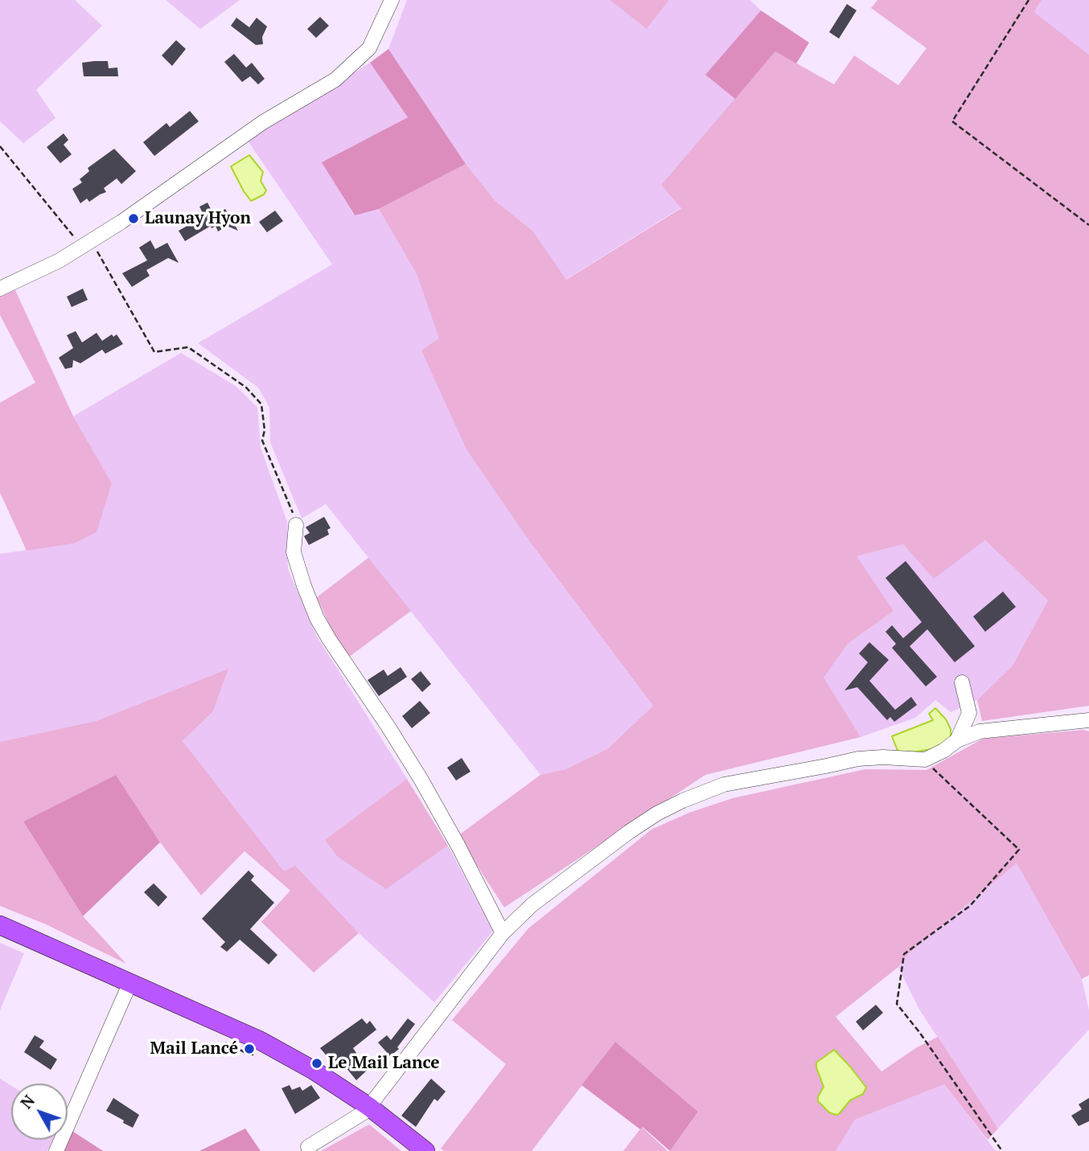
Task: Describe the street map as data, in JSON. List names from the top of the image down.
{
  "places": ["Launay Hyon", "Mail Lancé", "Le Mail Lance"],
  "north": "top left"
}
